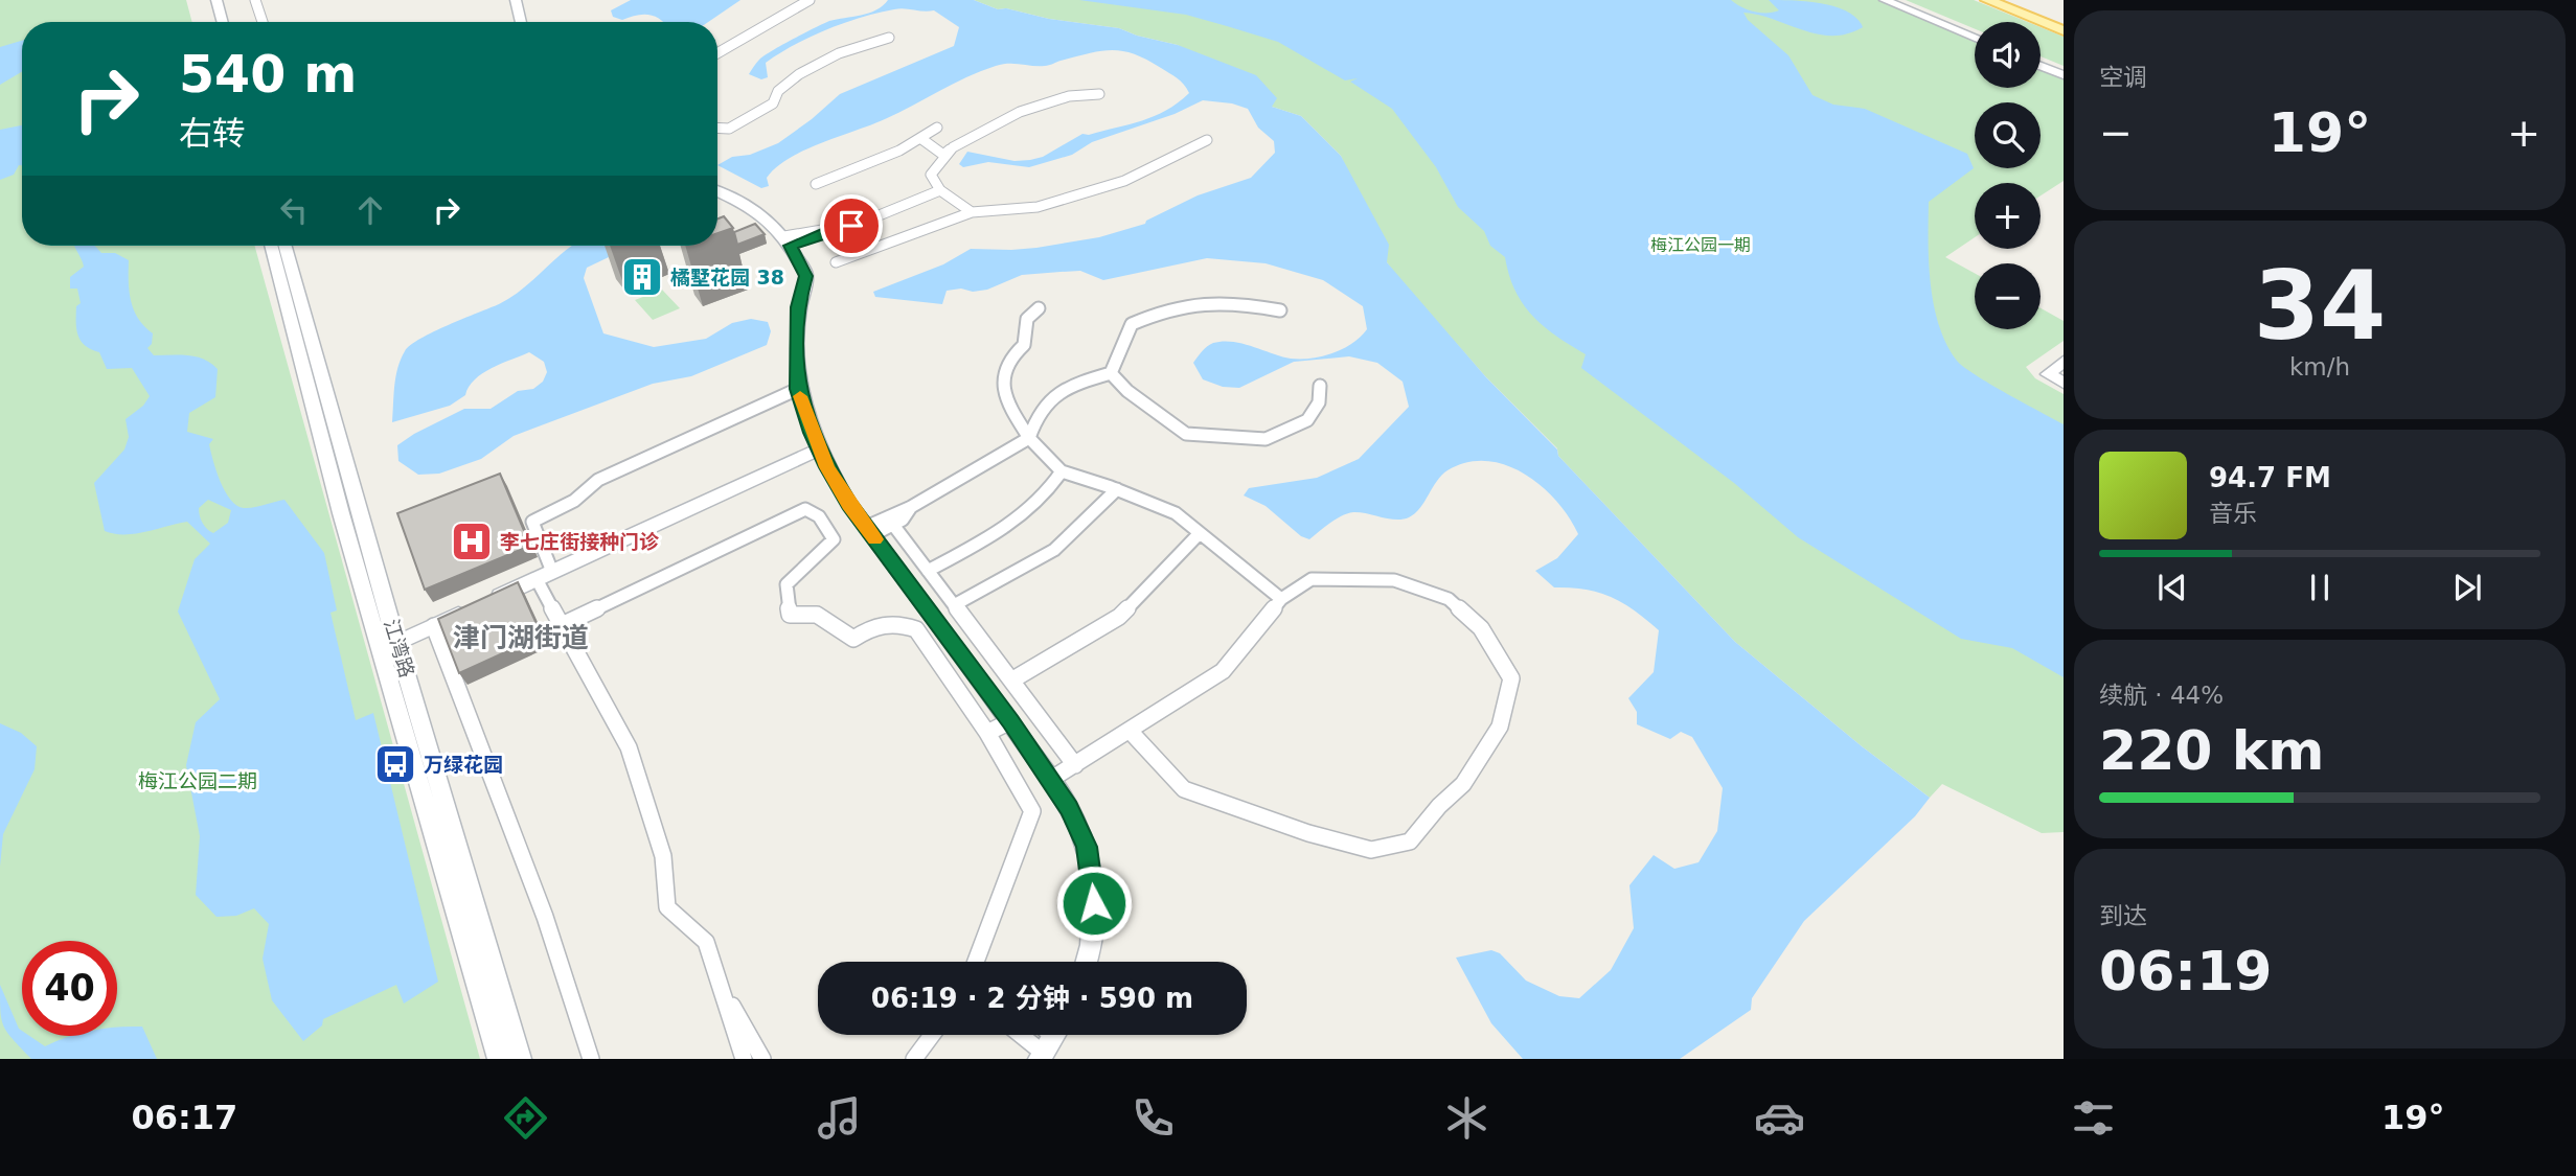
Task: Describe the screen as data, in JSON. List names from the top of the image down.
{
  "streets": {
    "main road": ["江湾路"]
  },
  "districts": ["津门湖街道"],
  "parks": ["梅江公园一期", "梅江公园二期"],
  "places": {
    "building": ["橘墅花园 38"],
    "hospital": ["李七庄街接种门诊"],
    "bus stop": ["万绿花园"]
  },
  "page": {
    "tile": [
      "空调",
      ["34", "km/h"],
      ["续航 · 44%", "220 km"],
      ["到达", "06:19"]
    ],
    "map_buttons": ["+", "−"],
    "turn": ["540 m", "右转"],
    "heat": ["−", "19°", "+"],
    "song": ["94.7 FM", "音乐"],
    "limit": "40",
    "trip": "06:19 · 2 分钟 · 590 m",
    "tabs": ["06:17", "19°"]
  }
}
